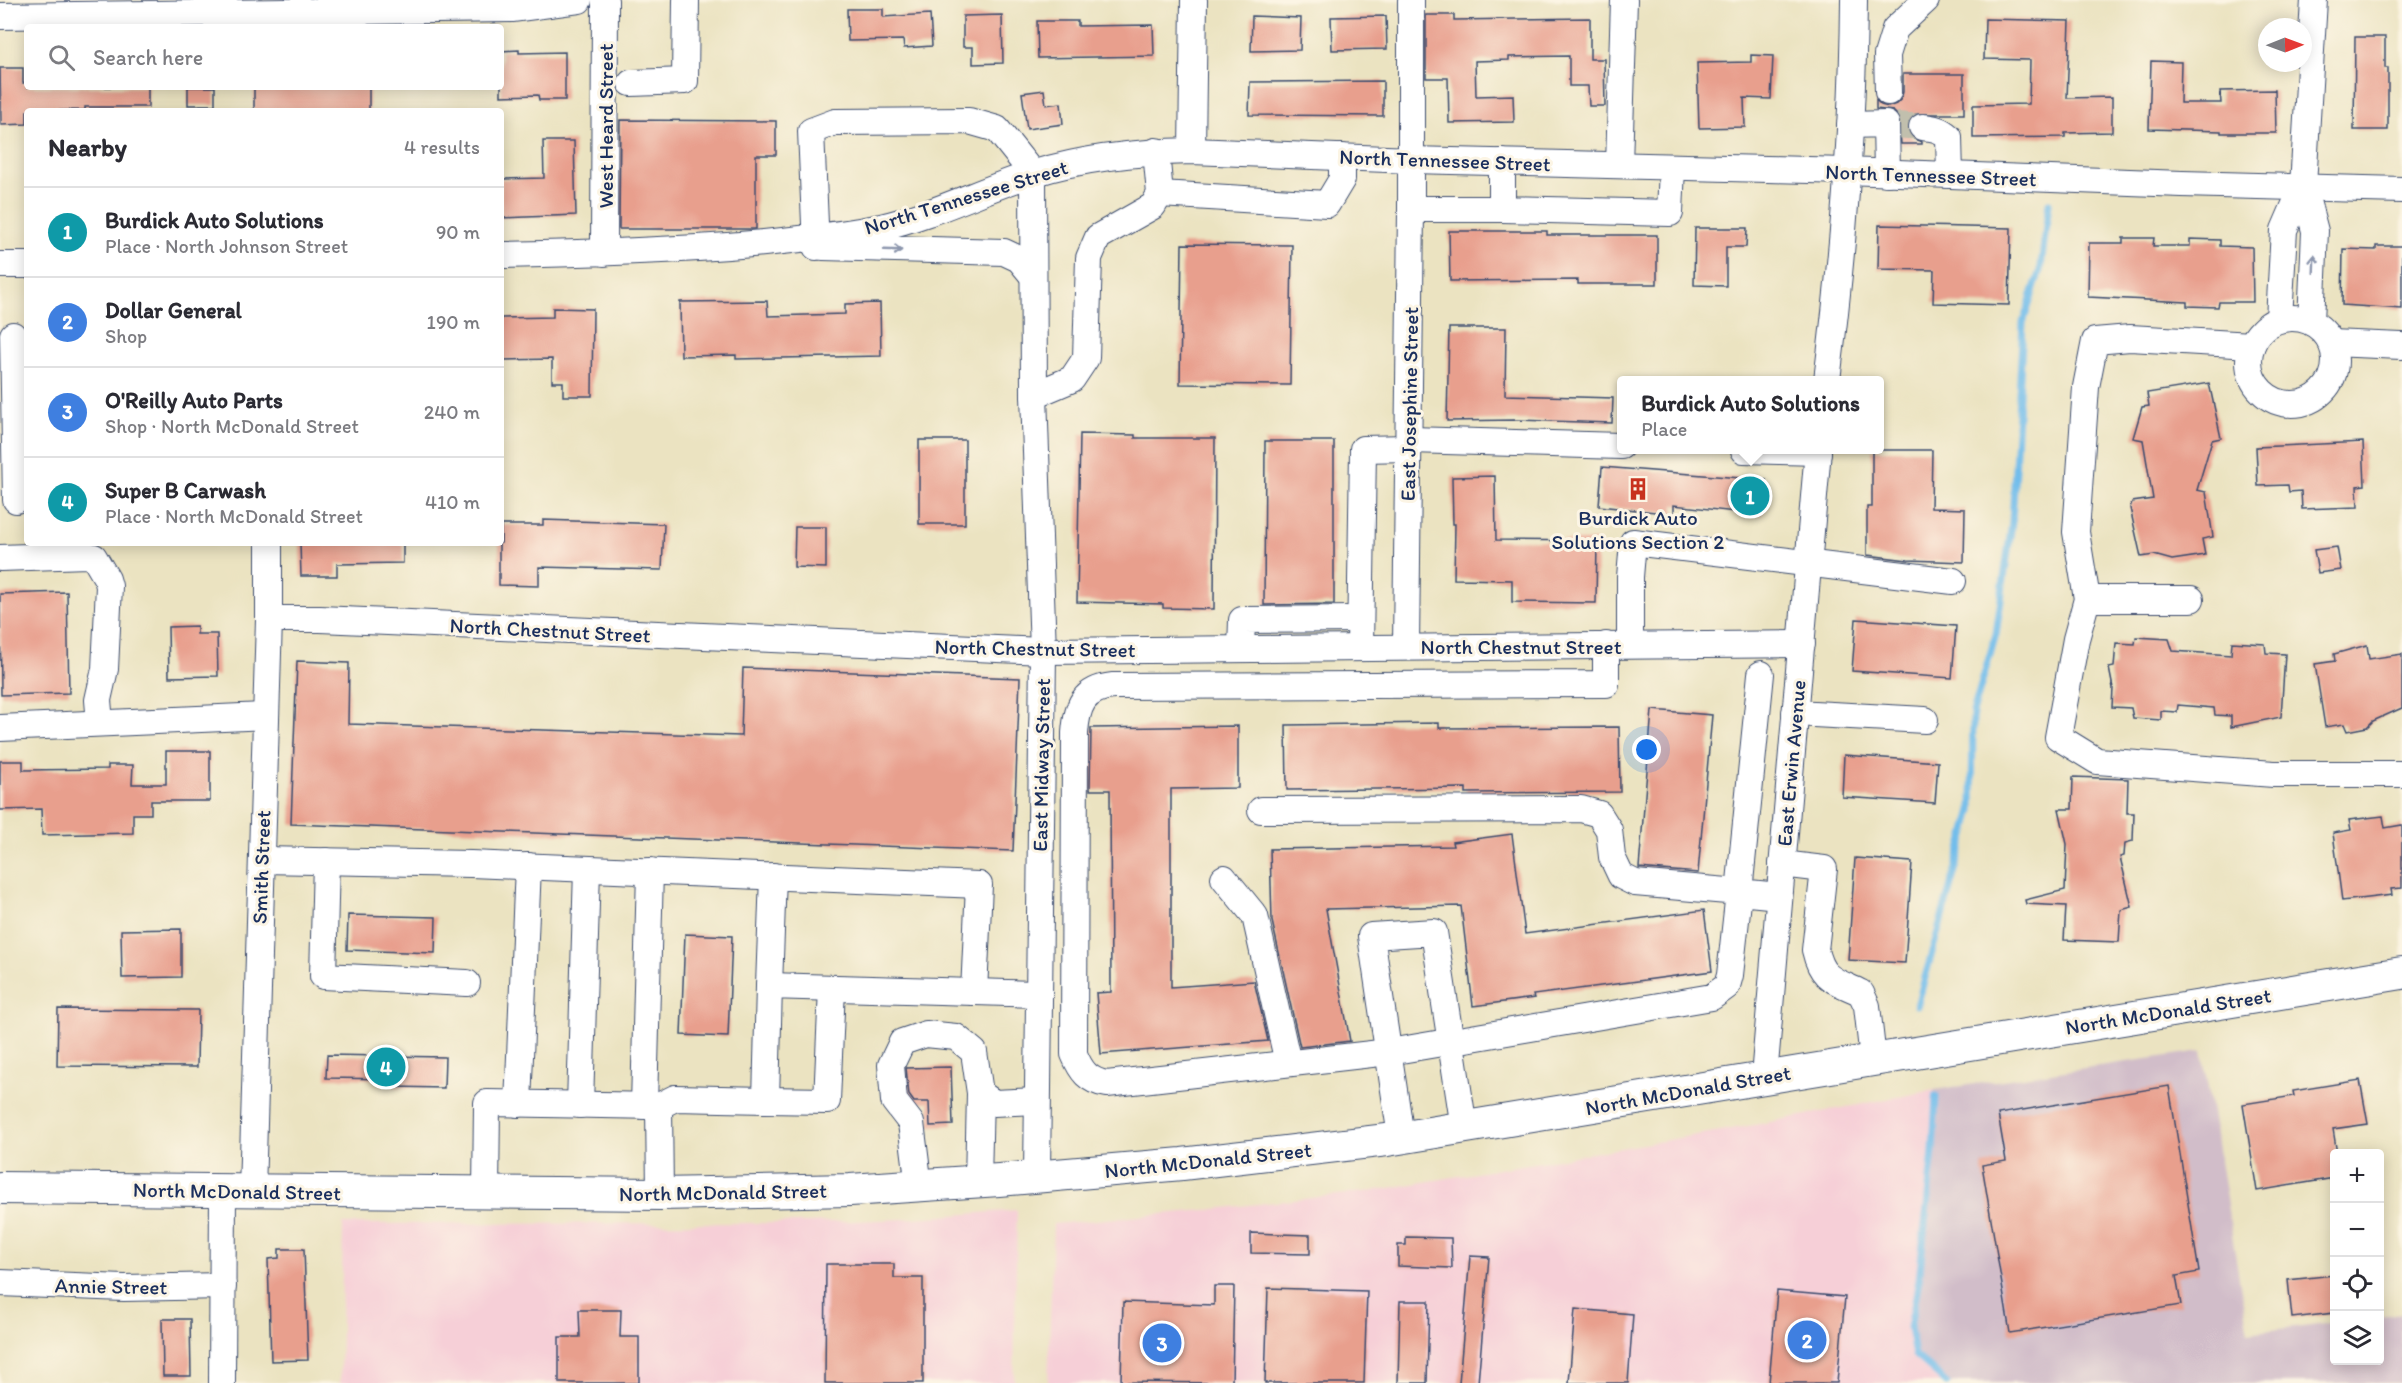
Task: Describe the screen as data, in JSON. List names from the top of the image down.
{
  "streets": {
    "main road": ["North McDonald Street"],
    "street": [
      "West Heard Street",
      "North Tennessee Street",
      "East Josephine Street",
      "North Chestnut Street",
      "East Erwin Avenue",
      "East Midway Street",
      "Smith Street",
      "Annie Street"
    ]
  },
  "crossings": [
    ["North Tennessee Street", "East Josephine Street"],
    ["North Tennessee Street", "East Midway Street"],
    ["East Josephine Street", "North Chestnut Street"],
    ["North Chestnut Street", "East Erwin Avenue"],
    ["North Chestnut Street", "East Midway Street"],
    ["North Chestnut Street", "Smith Street"],
    ["East Erwin Avenue", "North McDonald Street"],
    ["East Midway Street", "North McDonald Street"],
    ["Smith Street", "North McDonald Street"],
    ["Smith Street", "Annie Street"]
  ],
  "places": {
    "building": ["Burdick Auto Solutions Section 2"]
  },
  "north": "right",
  "page": {
    "search": "Search here",
    "heading": ["Nearby", "4 results"],
    "list": [
      {
        "mark": "1",
        "name": "Burdick Auto Solutions",
        "note": "Place · North Johnson Street",
        "value": "90 m"
      },
      {
        "mark": "2",
        "name": "Dollar General",
        "note": "Shop",
        "value": "190 m"
      },
      {
        "mark": "3",
        "name": "O'Reilly Auto Parts",
        "note": "Shop · North McDonald Street",
        "value": "240 m"
      },
      {
        "mark": "4",
        "name": "Super B Carwash",
        "note": "Place · North McDonald Street",
        "value": "410 m"
      }
    ],
    "popup": ["Burdick Auto Solutions", "Place"],
    "pins": [
      "1",
      "4",
      "2",
      "3"
    ],
    "map_buttons": ["+", "−"]
  }
}
